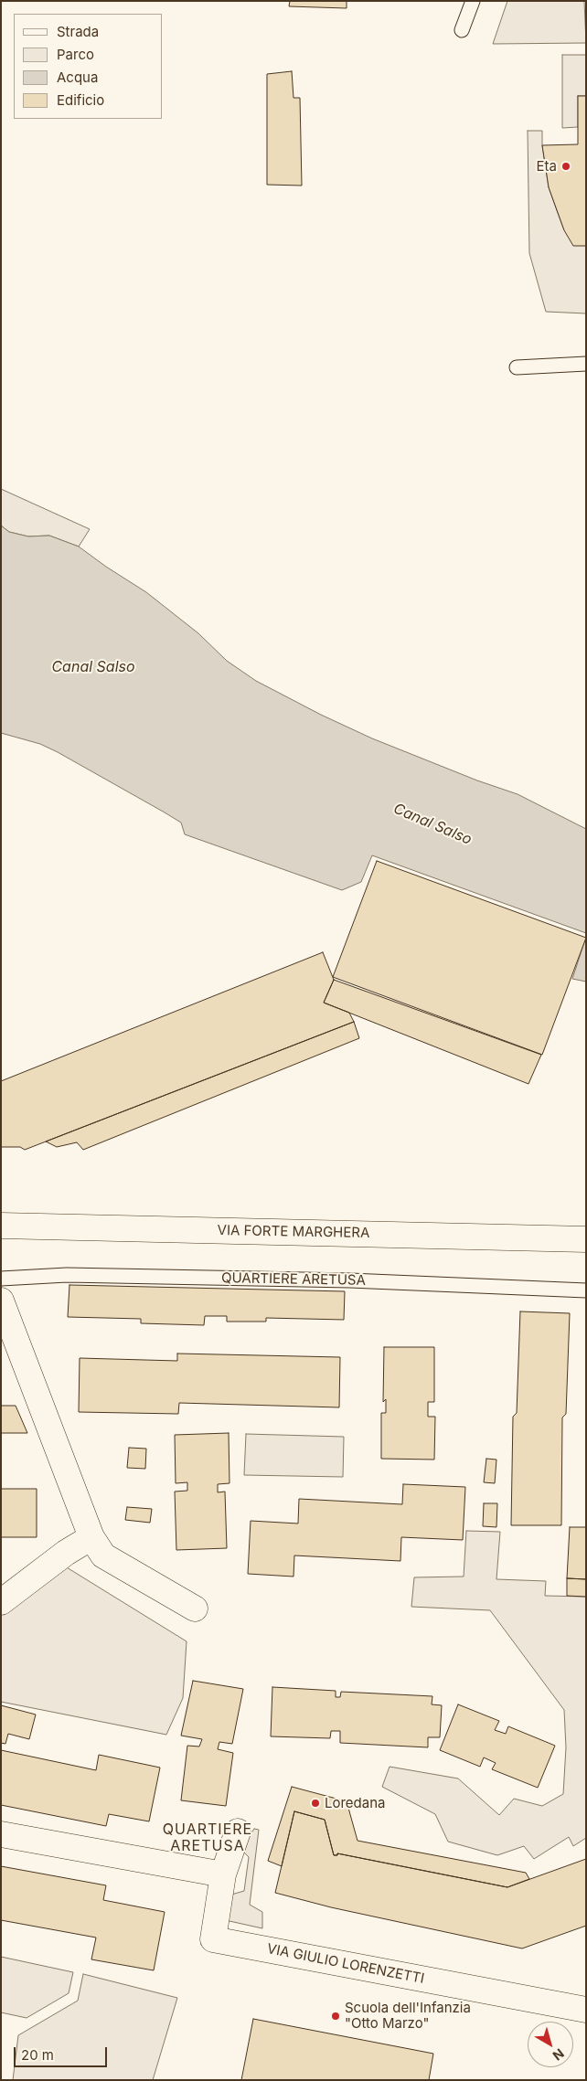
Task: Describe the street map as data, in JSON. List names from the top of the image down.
{
  "streets": {
    "street": ["VIA FORTE MARGHERA", "VIA GIULIO LORENZETTI"],
    "lane": ["QUARTIERE ARETUSA"]
  },
  "districts": ["QUARTIERE ARETUSA"],
  "water": ["Canal Salso"],
  "places": ["Eta", "Loredana", "Scuola dell'Infanzia \"Otto Marzo\""],
  "legend": [
    "Strada",
    "Parco",
    "Acqua",
    "Edificio"
  ],
  "scale_bar": "20 m",
  "north": "bottom right"
}
